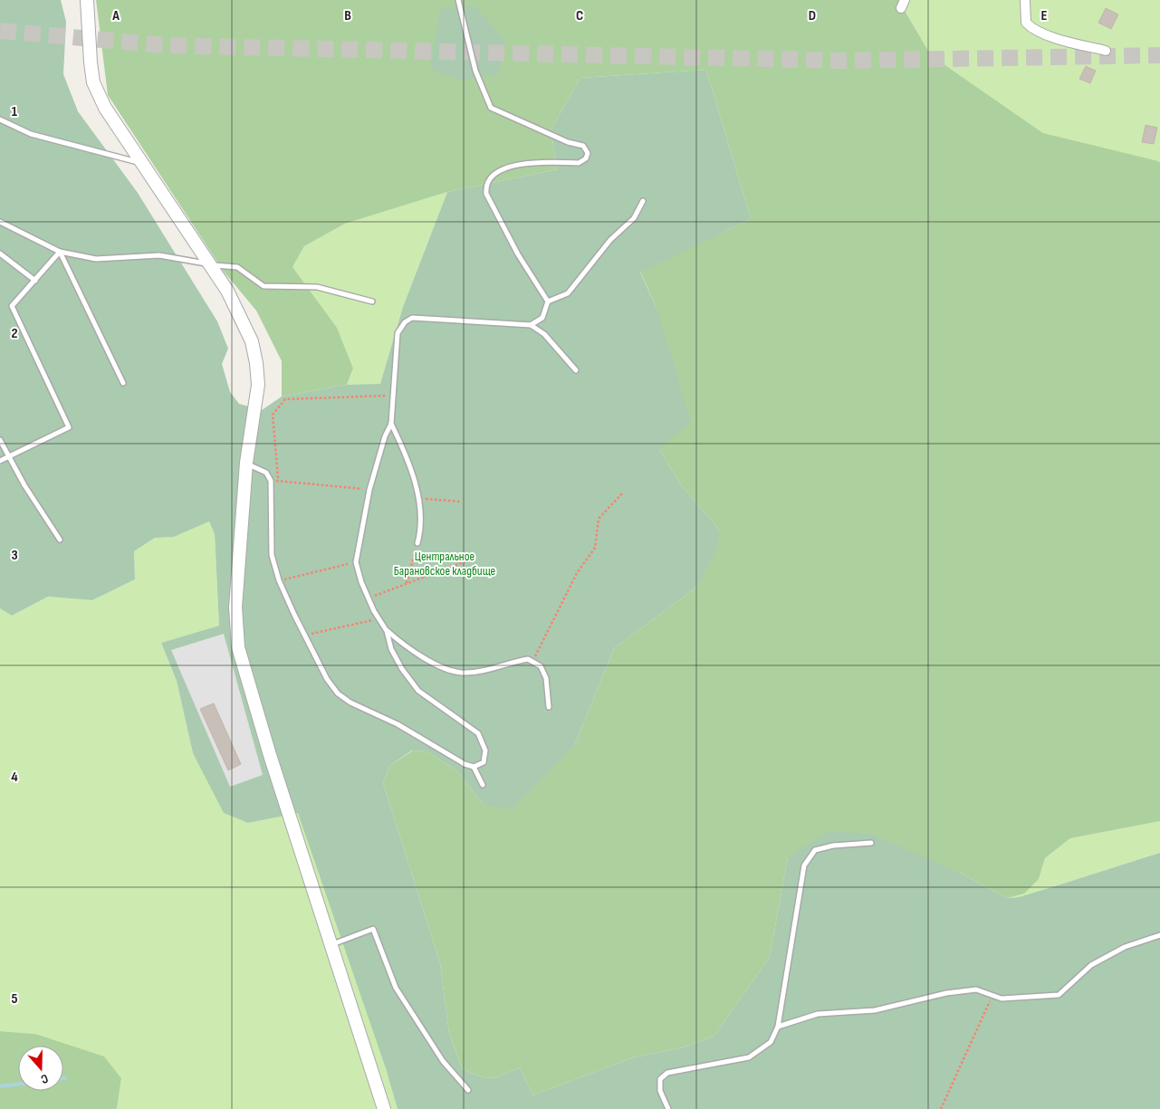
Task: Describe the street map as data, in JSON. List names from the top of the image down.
{
  "parks": ["Центральное Барановское кладбище"],
  "north": "bottom",
  "grid": {
    "columns": [
      "A",
      "B",
      "C",
      "D",
      "E"
    ],
    "rows": [
      "1",
      "2",
      "3",
      "4",
      "5"
    ]
  }
}
